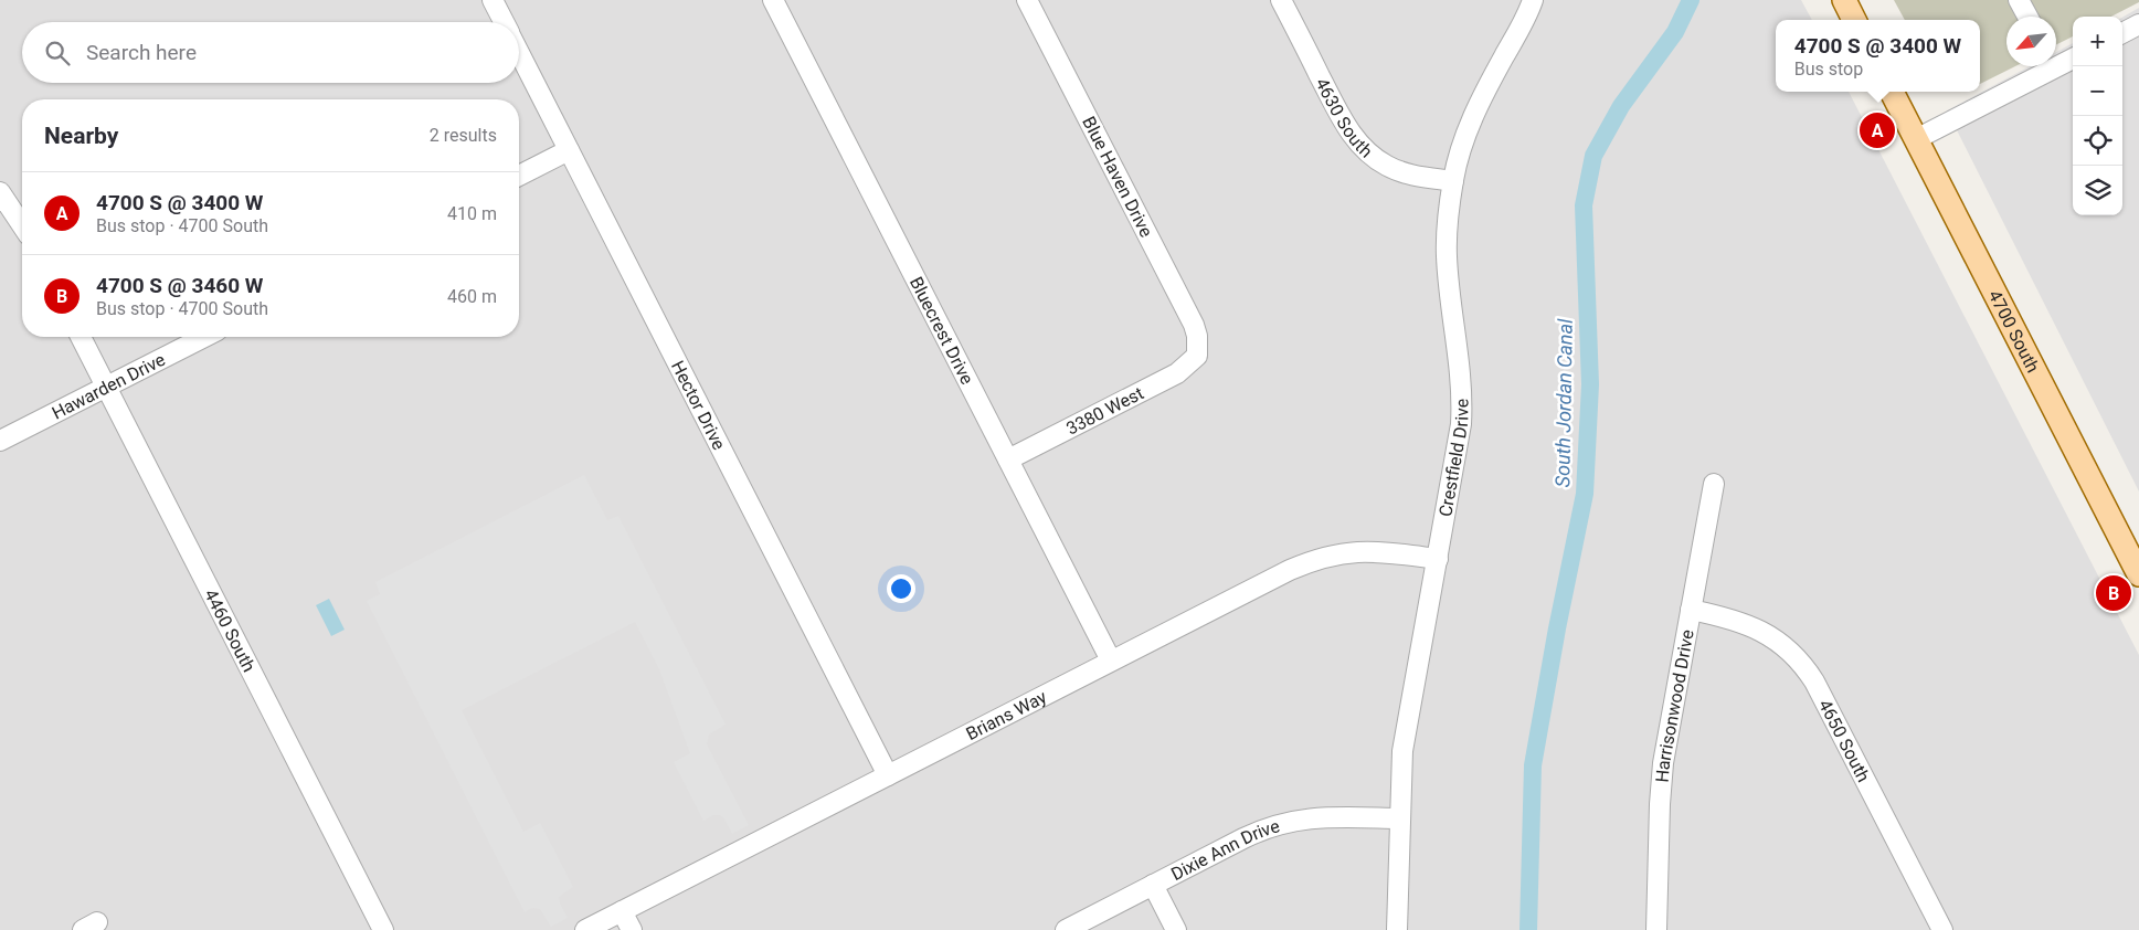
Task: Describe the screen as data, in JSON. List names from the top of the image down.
{
  "streets": {
    "main road": ["4700 South"],
    "street": [
      "4630 South",
      "Blue Haven Drive",
      "Bluecrest Drive",
      "Hawarden Drive",
      "Hector Drive",
      "3380 West",
      "Crestfield Drive",
      "4460 South",
      "Harrisonwood Drive",
      "Brians Way",
      "4650 South",
      "Dixie Ann Drive"
    ]
  },
  "crossings": [
    ["4630 South", "Crestfield Drive"],
    ["Blue Haven Drive", "3380 West"],
    ["Bluecrest Drive", "3380 West"],
    ["Bluecrest Drive", "Brians Way"],
    ["Hawarden Drive", "4460 South"],
    ["Hector Drive", "Brians Way"],
    ["Crestfield Drive", "Brians Way"],
    ["Crestfield Drive", "Dixie Ann Drive"],
    ["Harrisonwood Drive", "4650 South"]
  ],
  "water": ["South Jordan Canal"],
  "north": "bottom left",
  "page": {
    "map_buttons": ["+", "−"],
    "popup": ["4700 S @ 3400 W", "Bus stop"],
    "search": "Search here",
    "heading": ["Nearby", "2 results"],
    "pins": ["A", "B"],
    "list": [
      {
        "mark": "A",
        "name": "4700 S @ 3400 W",
        "note": "Bus stop · 4700 South",
        "value": "410 m"
      },
      {
        "mark": "B",
        "name": "4700 S @ 3460 W",
        "note": "Bus stop · 4700 South",
        "value": "460 m"
      }
    ]
  }
}
